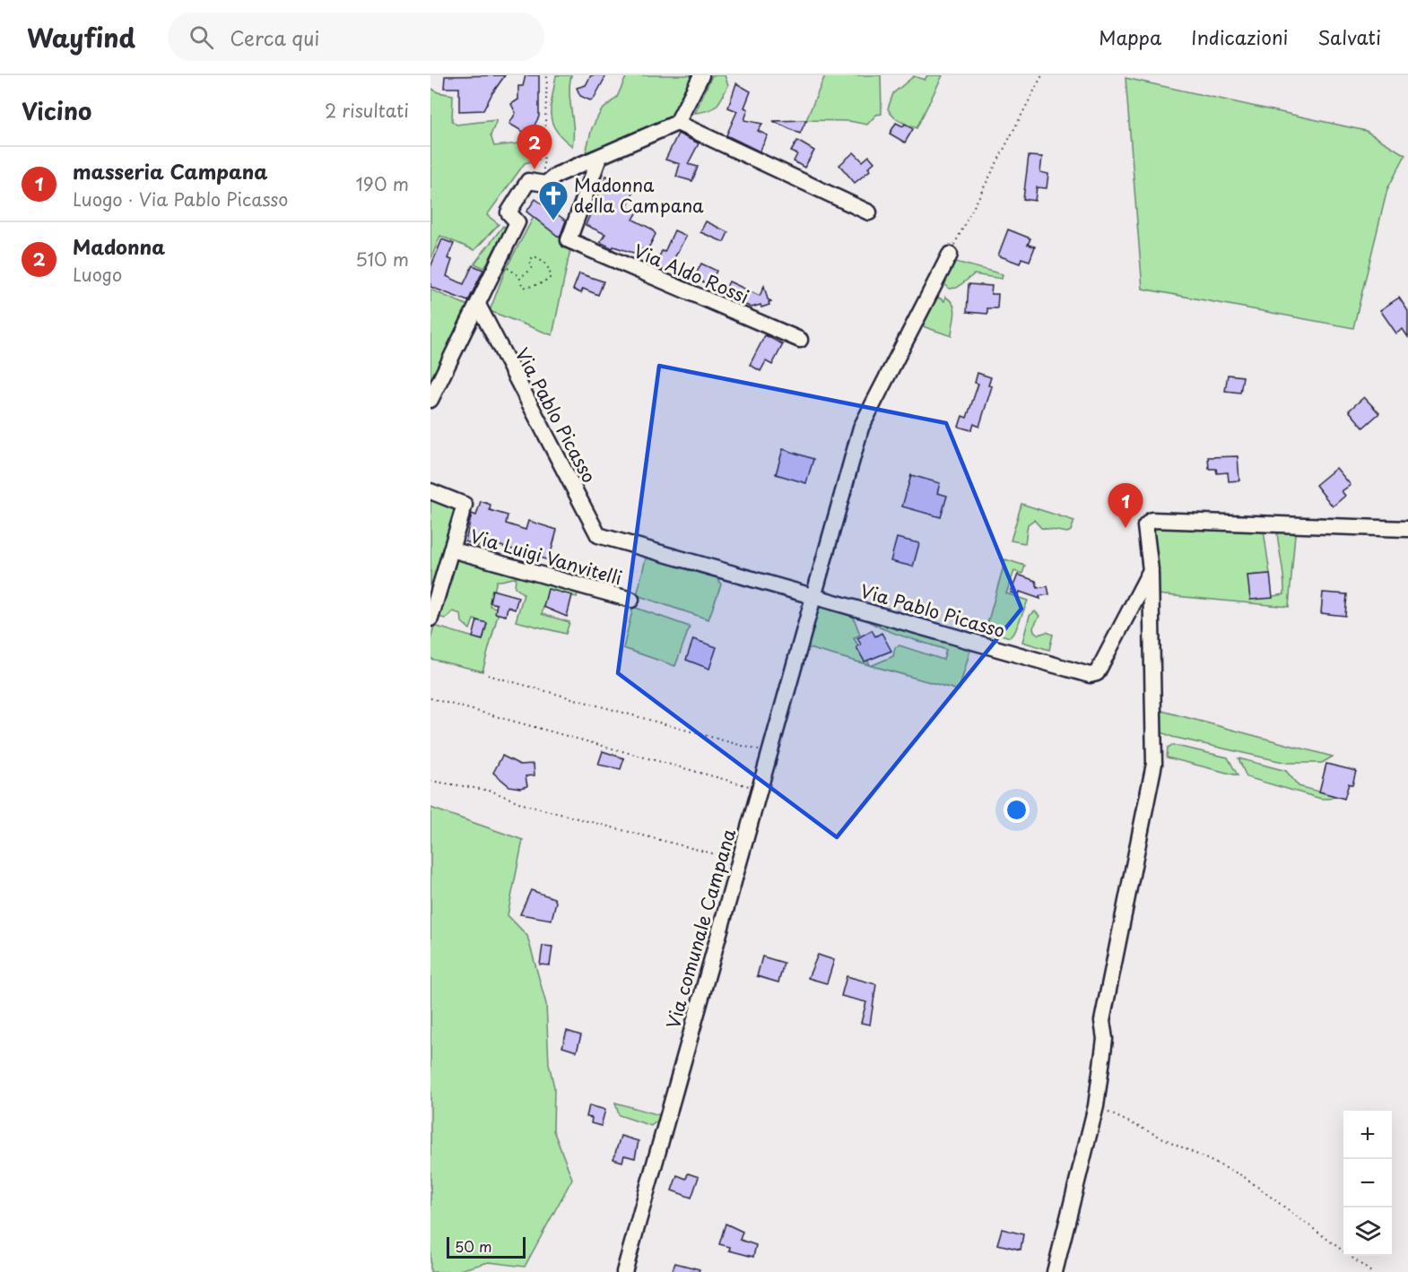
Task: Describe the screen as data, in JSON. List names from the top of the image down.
{
  "streets": {
    "street": [
      "Via Aldo Rossi",
      "Via Pablo Picasso",
      "Via Luigi Vanvitelli",
      "Via comunale Campana"
    ]
  },
  "crossings": [
    ["Via Pablo Picasso", "Via comunale Campana"]
  ],
  "places": {
    "church": ["Madonna della Campana"]
  },
  "scale_bar": "50 m",
  "page": {
    "header": "Wayfind",
    "search": "Cerca qui",
    "nav": ["Mappa", "Indicazioni", "Salvati"],
    "heading": ["Vicino", "2 risultati"],
    "pins": ["2", "1"],
    "list": [
      {
        "mark": "1",
        "name": "masseria Campana",
        "note": "Luogo · Via Pablo Picasso",
        "value": "190 m"
      },
      {
        "mark": "2",
        "name": "Madonna",
        "note": "Luogo",
        "value": "510 m"
      }
    ],
    "map_buttons": ["+", "−"],
    "scale": "50 m"
  }
}
